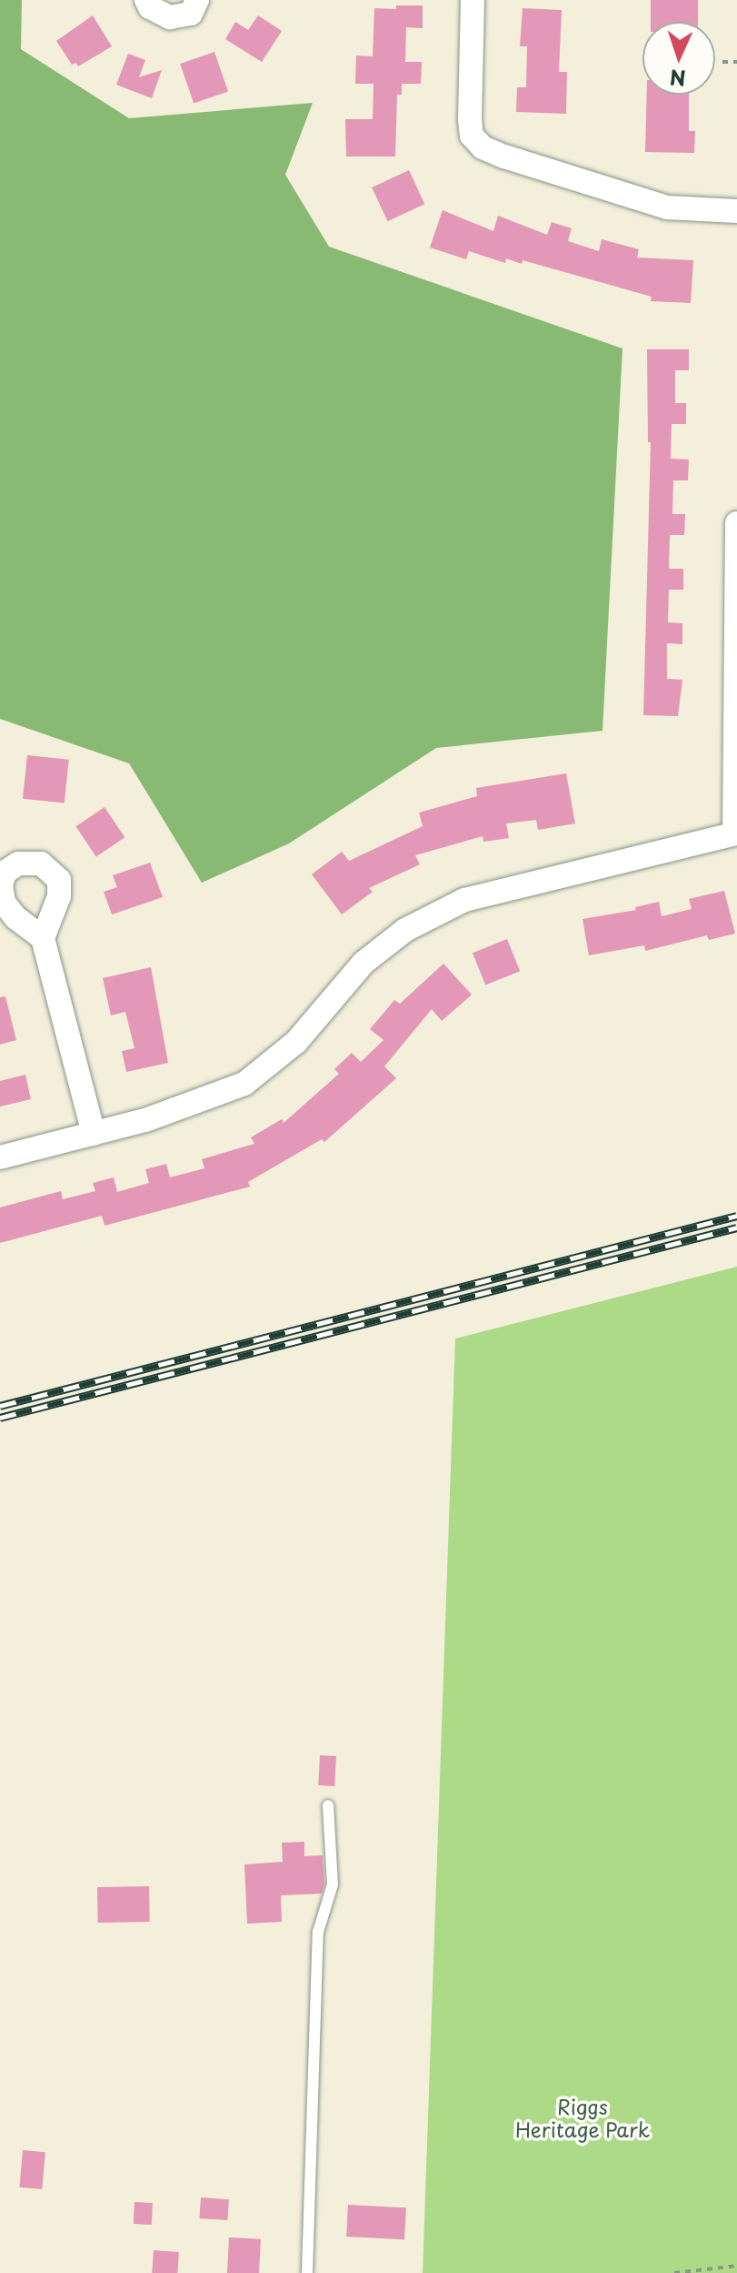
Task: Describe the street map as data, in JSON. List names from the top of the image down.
{
  "parks": ["Riggs Heritage Park"],
  "north": "bottom"
}
